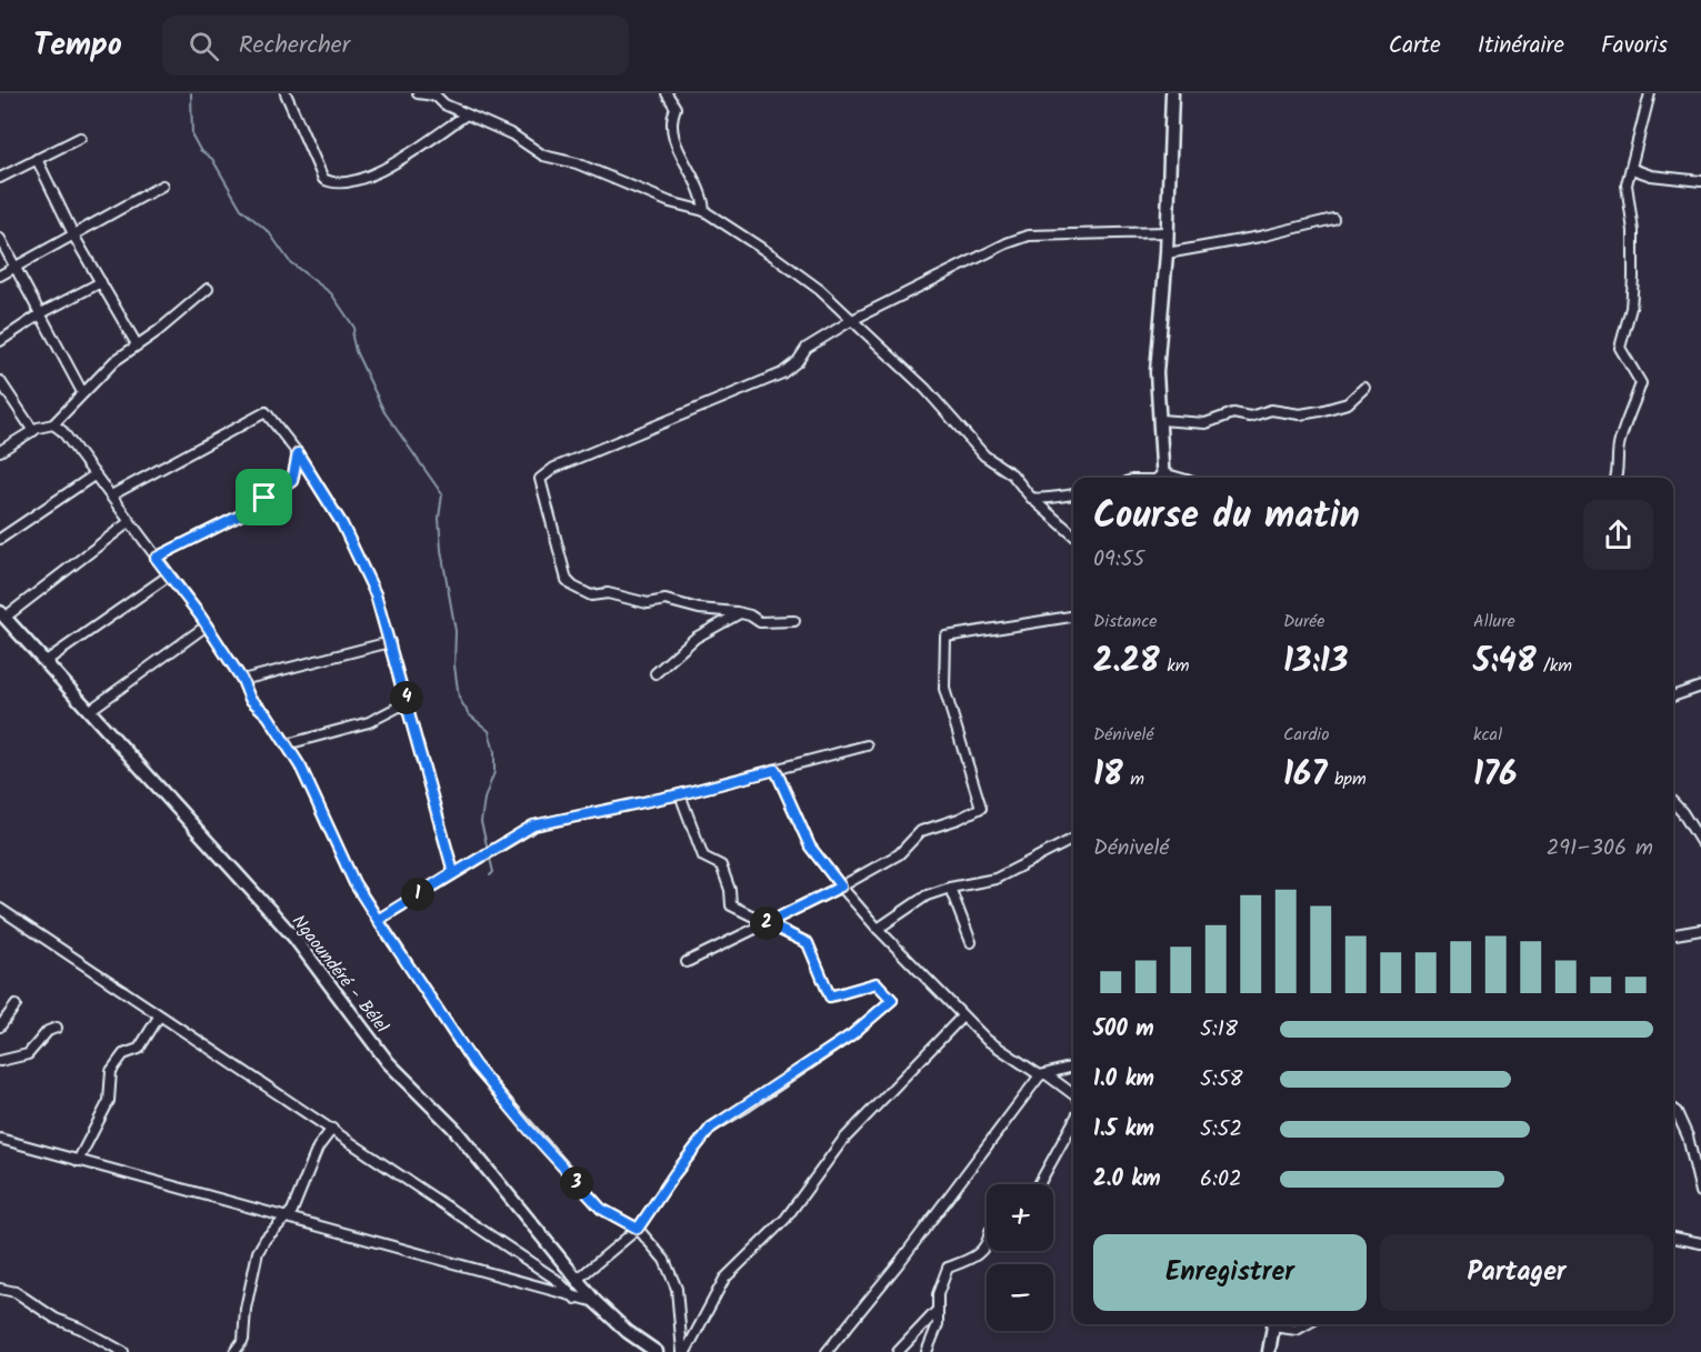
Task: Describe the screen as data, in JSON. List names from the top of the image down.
{
  "streets": {
    "main road": ["Ngaoundéré - Bélel"]
  },
  "page": {
    "header": "Tempo",
    "search": "Rechercher",
    "nav": ["Carte", "Itinéraire", "Favoris"],
    "heading": ["Course du matin", "09:55"],
    "stats": [
      ["Distance", "2.28 km"],
      ["Durée", "13:13"],
      ["Allure", "5:48 /km"],
      ["Dénivelé", "18 m"],
      ["Cardio", "167 bpm"],
      ["kcal", "176"]
    ],
    "pins": [
      "4",
      "1",
      "2",
      "3"
    ],
    "chart": ["Dénivelé", "291–306 m"],
    "list": [
      {
        "name": "500 m",
        "note": "5:18"
      },
      {
        "name": "1.0 km",
        "note": "5:58"
      },
      {
        "name": "1.5 km",
        "note": "5:52"
      },
      {
        "name": "2.0 km",
        "note": "6:02"
      }
    ],
    "map_buttons": ["+", "−"],
    "buttons": ["Enregistrer", "Partager"]
  }
}
